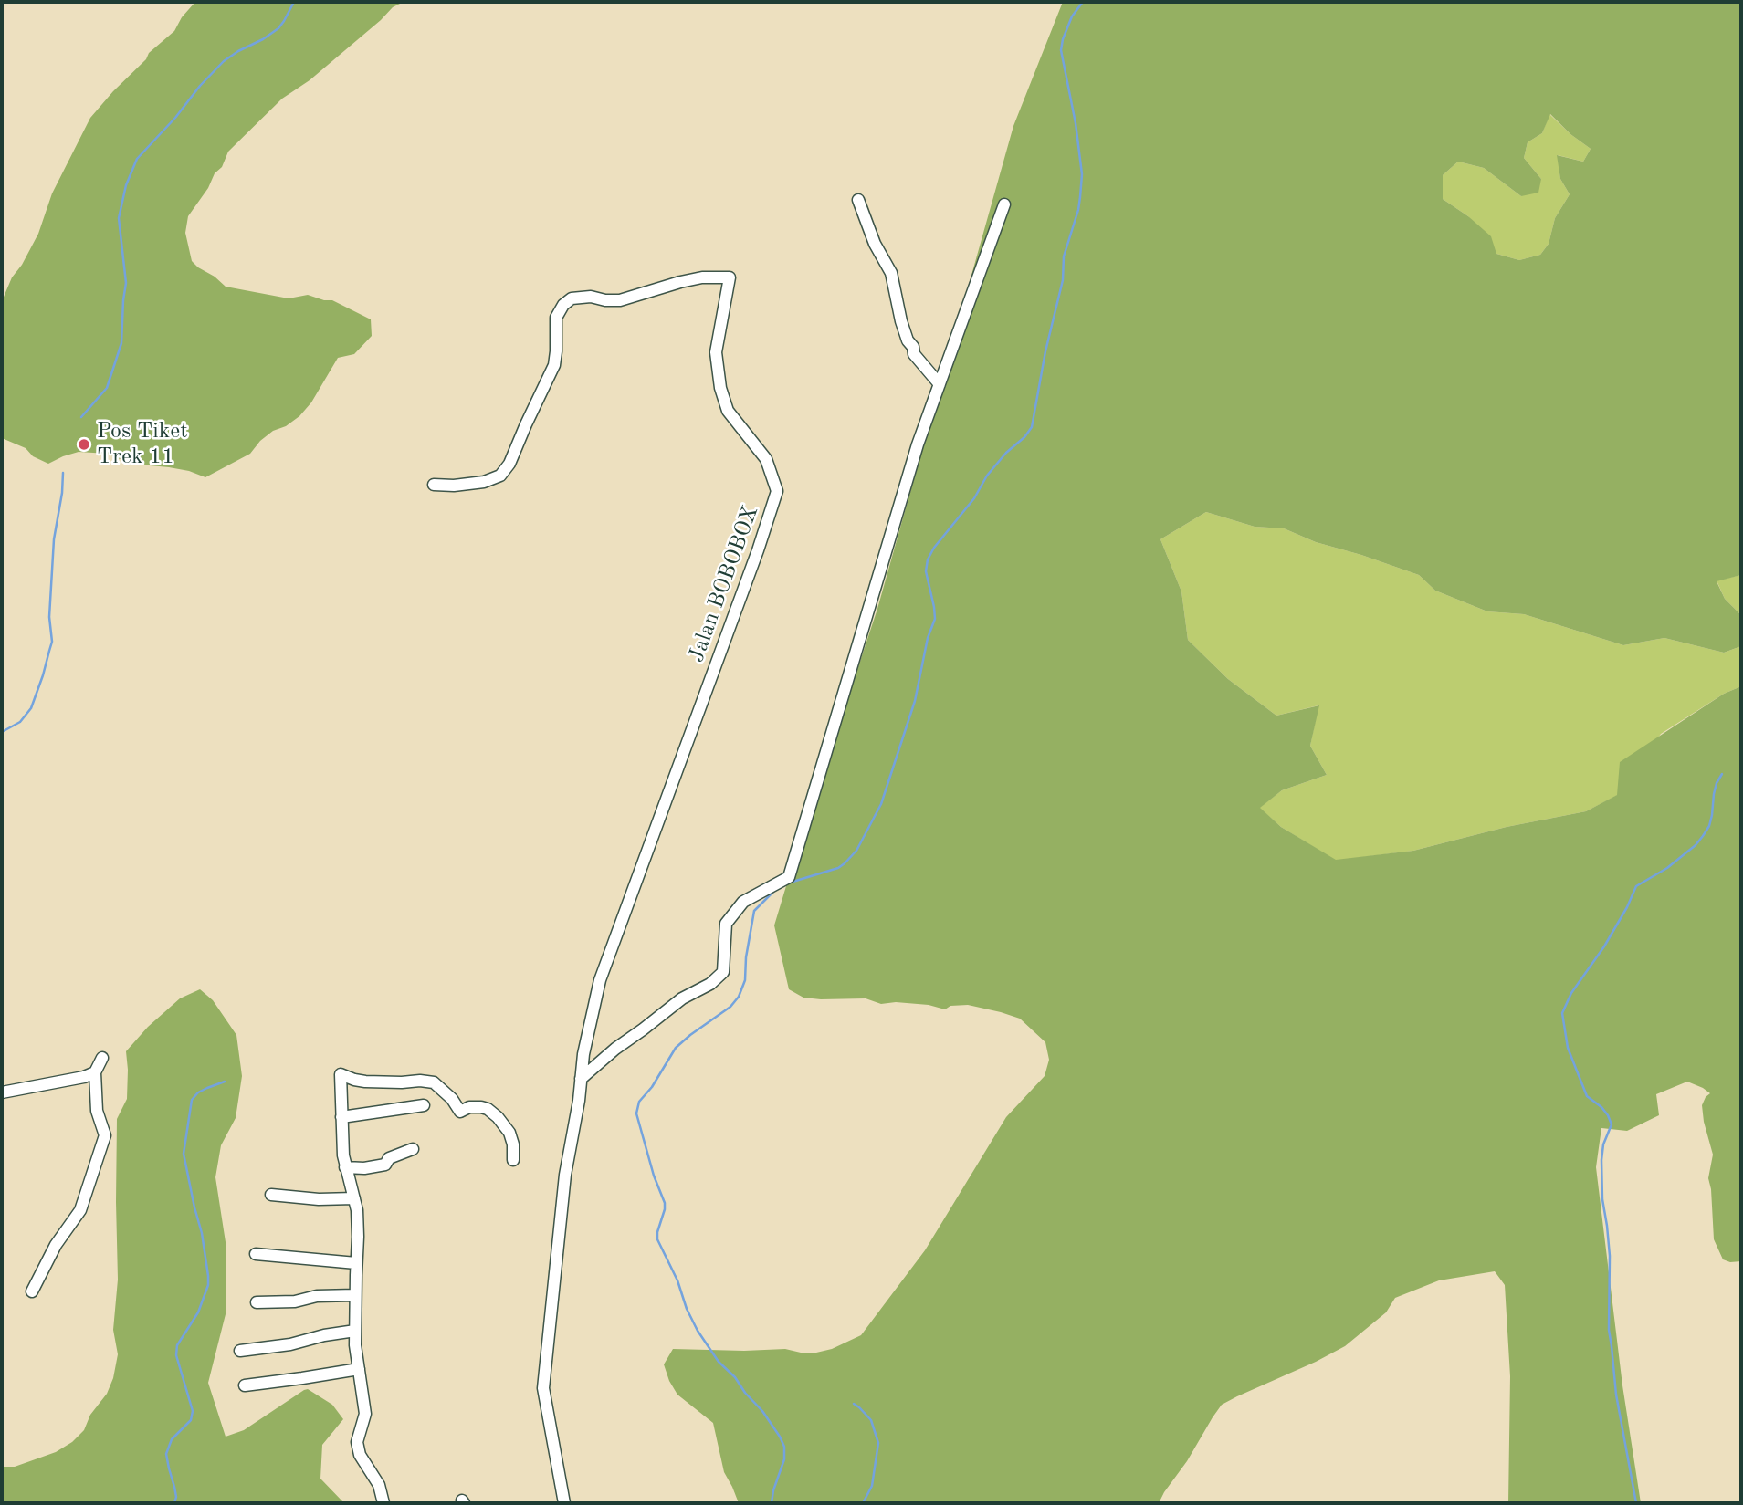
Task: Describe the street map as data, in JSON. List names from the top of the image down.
{
  "streets": {
    "street": ["Jalan BOBOBOX"]
  },
  "places": ["Pos Tiket Trek 11"]
}
